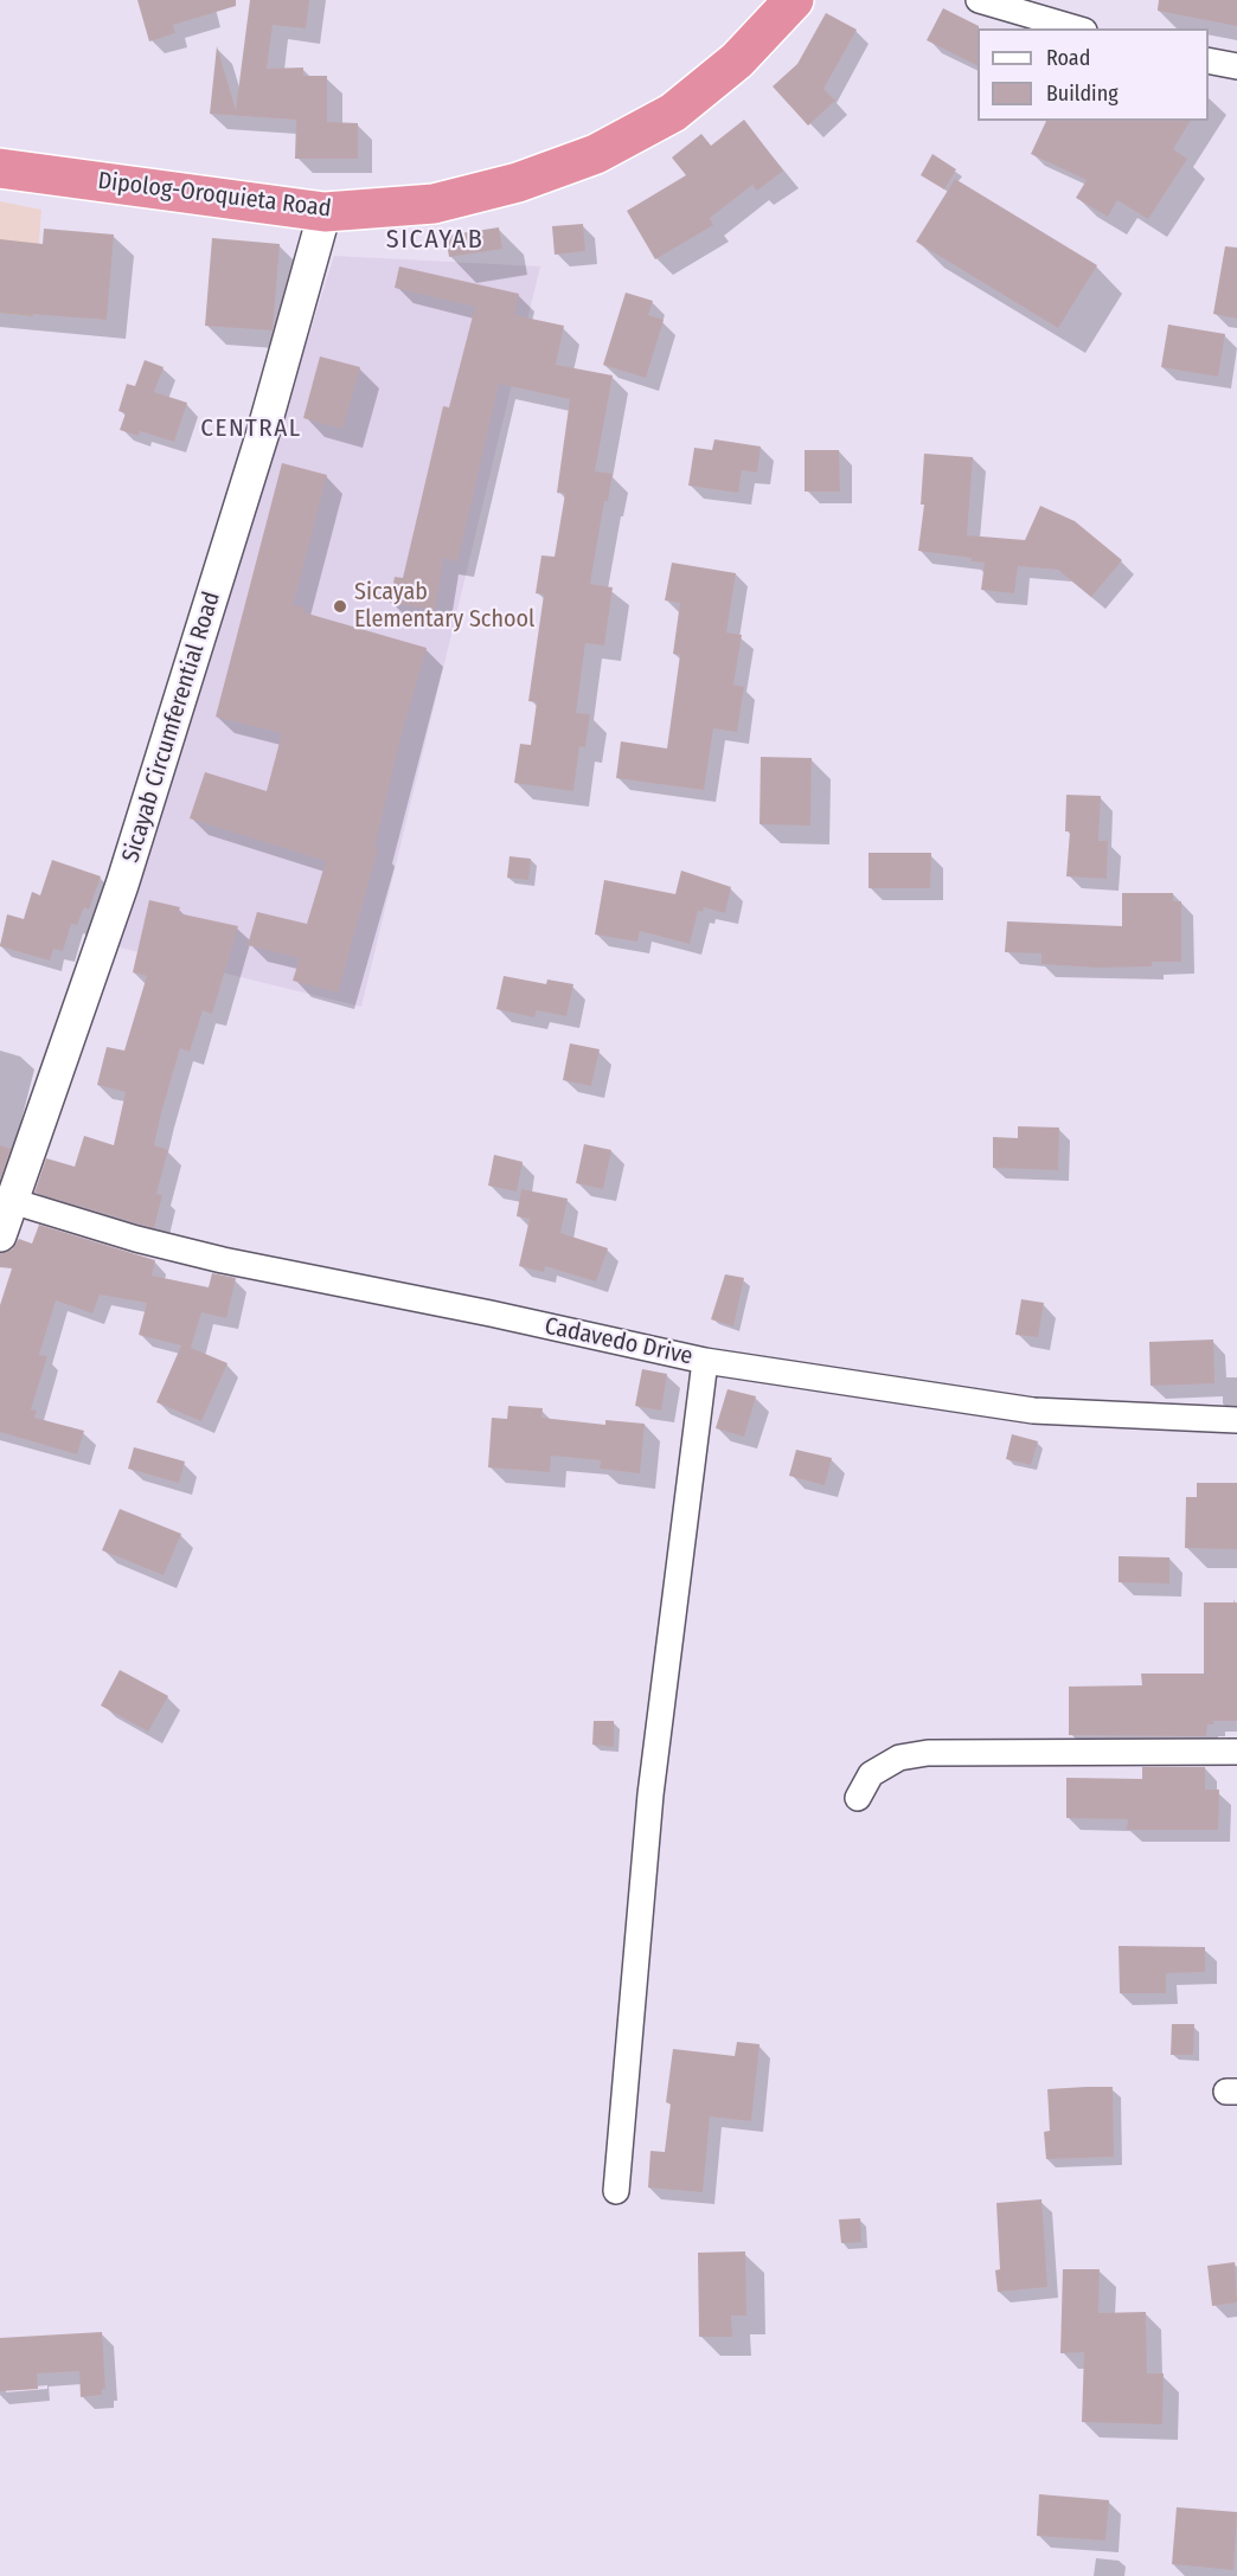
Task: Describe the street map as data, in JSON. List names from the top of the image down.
{
  "streets": {
    "highway": ["Dipolog-Oroquieta Road"],
    "street": ["Sicayab Circumferential Road", "Cadavedo Drive"]
  },
  "crossings": [
    ["Dipolog-Oroquieta Road", "Sicayab Circumferential Road"],
    ["Sicayab Circumferential Road", "Cadavedo Drive"]
  ],
  "districts": ["SICAYAB", "CENTRAL"],
  "places": ["Sicayab Elementary School"],
  "legend": ["Road", "Building"]
}
